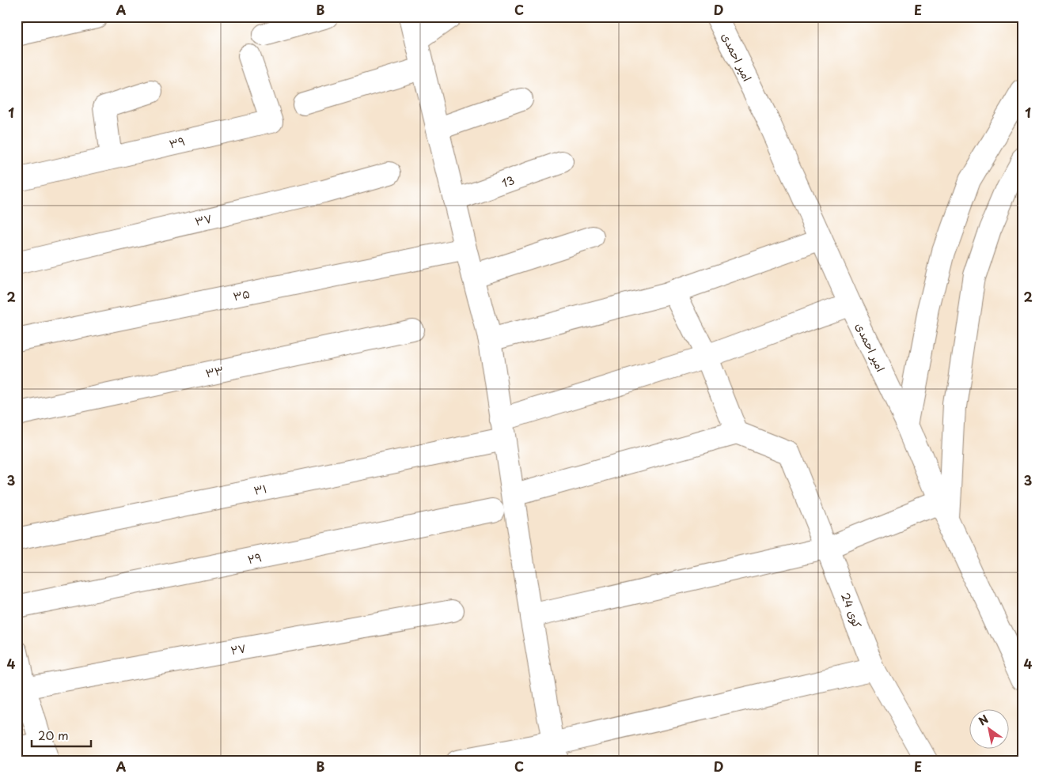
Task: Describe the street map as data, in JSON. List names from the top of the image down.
{
  "streets": {
    "street": [
      "امیر احمدی",
      "۳۹",
      "13",
      "۳۷",
      "۳۵",
      "۳۳",
      "۳۱",
      "۲۹",
      "کوی 24",
      "۲۷"
    ]
  },
  "crossings": [
    ["امیر احمدی", "۳۱"]
  ],
  "scale_bar": "20 m",
  "north": "top left",
  "grid": {
    "columns": [
      "A",
      "B",
      "C",
      "D",
      "E"
    ],
    "rows": [
      "1",
      "2",
      "3",
      "4"
    ]
  }
}
